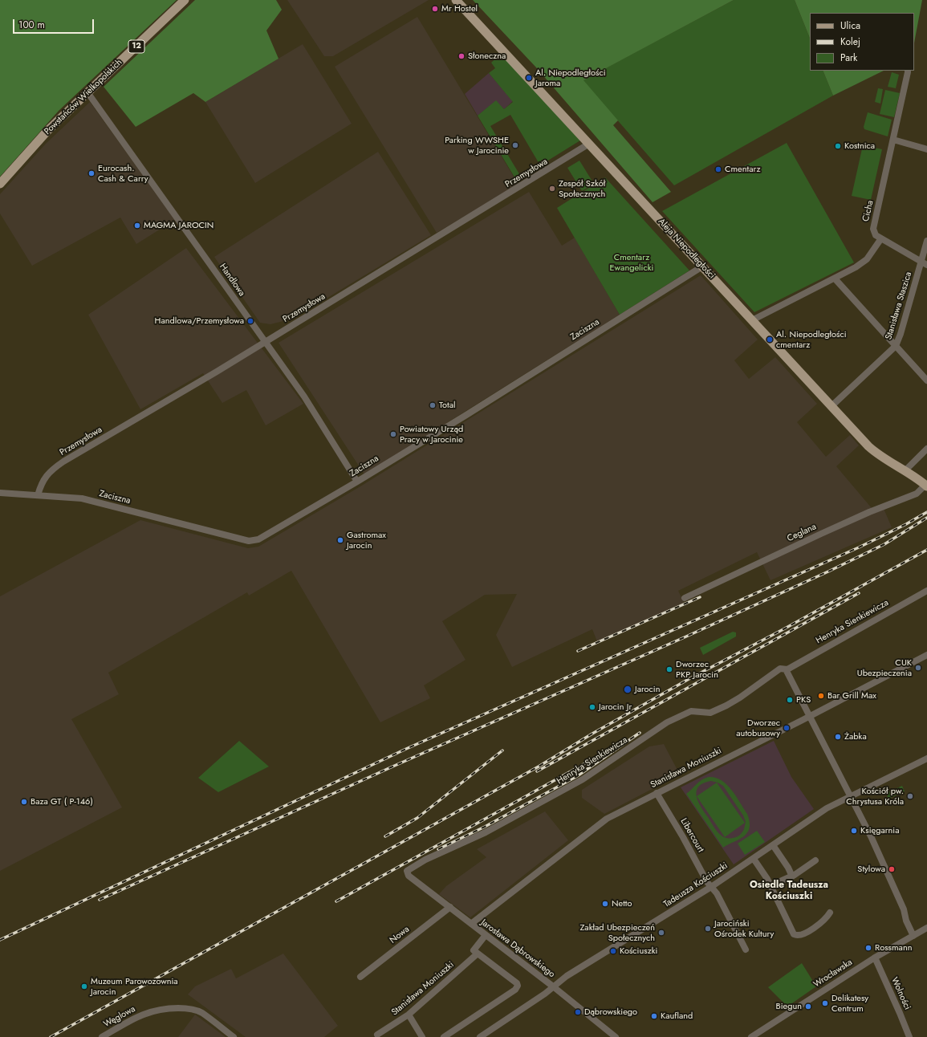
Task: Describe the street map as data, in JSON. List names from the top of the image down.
{
  "streets": {
    "main road": ["12", "Powstańców Wielkopolskich", "Aleja Niepodległości"],
    "street": [
      "Przemysłowa",
      "Cicha",
      "Handlowa",
      "Stanisława Staszica",
      "Zaciszna",
      "Ceglana",
      "Henryka Sienkiewicza",
      "Stanisława Moniuszki",
      "Libercourt",
      "Tadeusza Kościuszki",
      "Nowa",
      "Jarosława Dąbrowskiego",
      "Wrocławska",
      "Wolności",
      "Węglowa"
    ]
  },
  "crossings": [
    ["Powstańców Wielkopolskich", "Handlowa"],
    ["Przemysłowa", "Aleja Niepodległości"],
    ["Przemysłowa", "Handlowa"],
    ["Przemysłowa", "Zaciszna"],
    ["Aleja Niepodległości", "Stanisława Staszica"],
    ["Aleja Niepodległości", "Zaciszna"],
    ["Aleja Niepodległości", "Ceglana"],
    ["Handlowa", "Zaciszna"],
    ["Henryka Sienkiewicza", "Jarosława Dąbrowskiego"],
    ["Stanisława Moniuszki", "Libercourt"],
    ["Stanisława Moniuszki", "Jarosława Dąbrowskiego"],
    ["Libercourt", "Tadeusza Kościuszki"],
    ["Tadeusza Kościuszki", "Jarosława Dąbrowskiego"],
    ["Nowa", "Jarosława Dąbrowskiego"],
    ["Wrocławska", "Wolności"]
  ],
  "districts": ["Osiedle Tadeusza Kościuszki"],
  "parks": ["Cmentarz Ewangelicki"],
  "places": [
    "Mr Hostel",
    "Słoneczna",
    "Al. Niepodległości Jaroma",
    "Parking WWSHE w Jarocinie",
    "Kostnica",
    "Cmentarz",
    "Eurocash. Cash & Carry",
    "Zespół Szkół Społecznych",
    "MAGMA JAROCIN",
    "Handlowa/Przemysłowa",
    "Al. Niepodległości cmentarz",
    "Total",
    "Powiatowy Urząd Pracy w Jarocinie",
    "Gastromax Jarocin",
    "CUK Ubezpieczenia",
    "Dworzec PKP Jarocin",
    "Jarocin",
    "Bar Grill Max",
    "PKS",
    "Jarocin Jr",
    "Dworzec autobusowy",
    "Żabka",
    "Kościół pw. Chrystusa Króla",
    "Baza GT ( P-146)",
    "Księgarnia",
    "Stylowa",
    "Netto",
    "Jarociński Ośrodek Kultury",
    "Zakład Ubezpieczeń Społecznych",
    "Rossmann",
    "Kościuszki",
    "Muzeum Parowozownia Jarocin",
    "Delikatesy Centrum",
    "Biegun",
    "Dąbrowskiego",
    "Kaufland"
  ],
  "legend": ["Ulica", "Kolej", "Park"],
  "scale_bar": "100 m"
}
